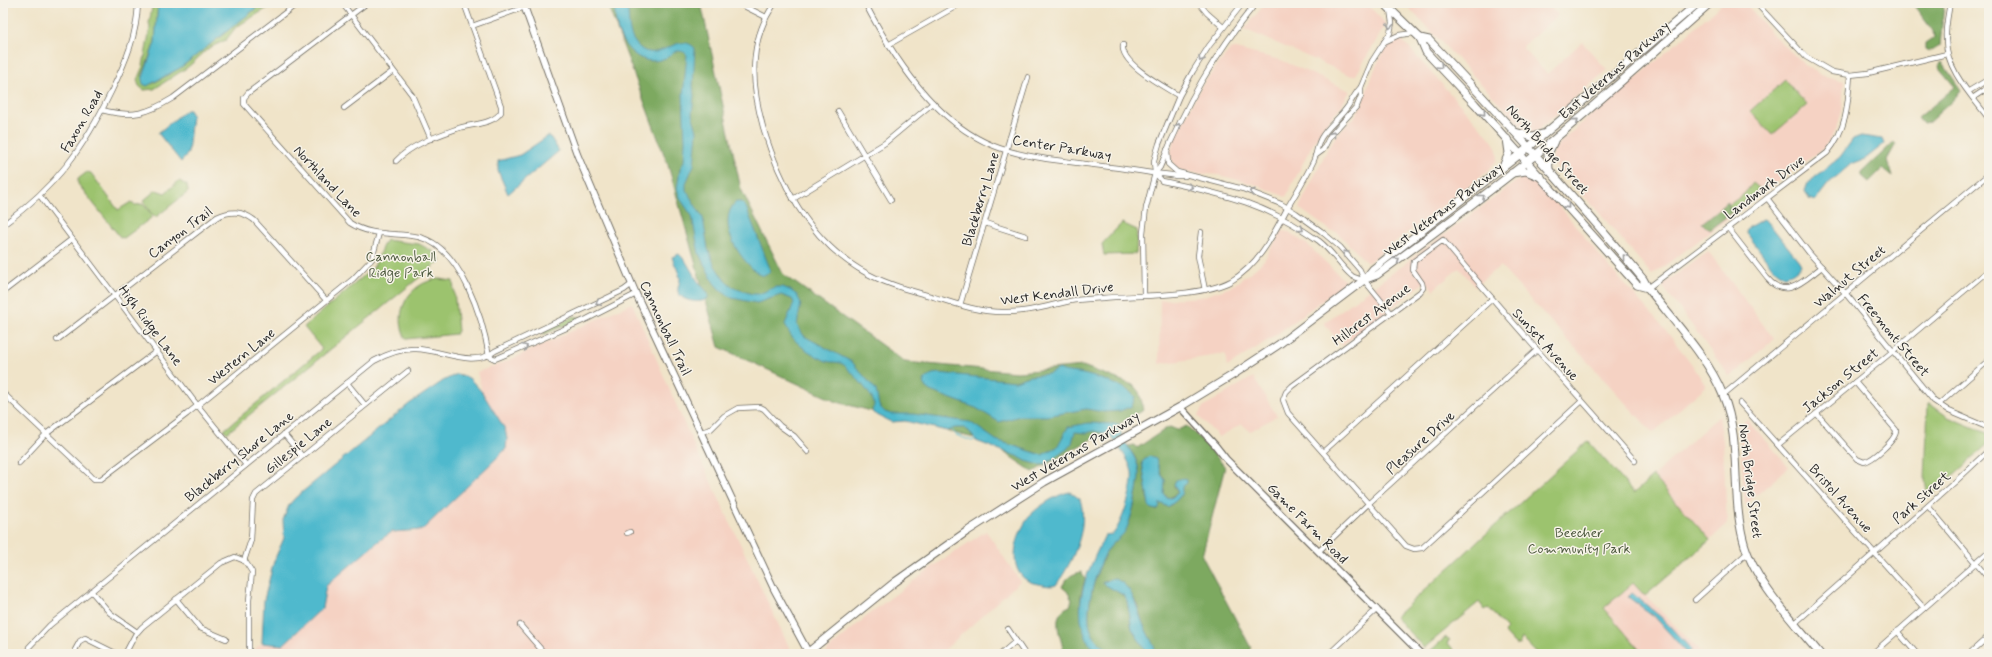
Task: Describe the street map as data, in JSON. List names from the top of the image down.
{
  "streets": {
    "main road": [
      "East Veterans Parkway",
      "North Bridge Street",
      "West Veterans Parkway",
      "Cannonball Trail"
    ],
    "street": [
      "Faxon Road",
      "Center Parkway",
      "Northland Lane",
      "Landmark Drive",
      "Blackberry Lane",
      "Canyon Trail",
      "Walnut Street",
      "West Kendall Drive",
      "Hillcrest Avenue",
      "High Ridge Lane",
      "Freemont Street",
      "Sunset Avenue",
      "Western Lane",
      "Jackson Street",
      "Pleasure Drive",
      "Gillespie Lane",
      "Blackberry Shore Lane",
      "Park Street",
      "Bristol Avenue",
      "Game Farm Road"
    ]
  },
  "crossings": [
    ["East Veterans Parkway", "North Bridge Street"],
    ["East Veterans Parkway", "West Veterans Parkway"],
    ["Faxon Road", "High Ridge Lane"],
    ["Center Parkway", "Blackberry Lane"],
    ["Center Parkway", "West Veterans Parkway"],
    ["Center Parkway", "West Kendall Drive"],
    ["Center Parkway", "Hillcrest Avenue"],
    ["North Bridge Street", "Landmark Drive"],
    ["North Bridge Street", "West Veterans Parkway"],
    ["North Bridge Street", "Walnut Street"],
    ["North Bridge Street", "West Kendall Drive"],
    ["North Bridge Street", "Park Street"],
    ["Northland Lane", "Western Lane"],
    ["Northland Lane", "Blackberry Shore Lane"],
    ["Landmark Drive", "Freemont Street"],
    ["Blackberry Lane", "West Kendall Drive"],
    ["West Veterans Parkway", "Cannonball Trail"],
    ["West Veterans Parkway", "Game Farm Road"],
    ["Canyon Trail", "High Ridge Lane"],
    ["Canyon Trail", "Western Lane"],
    ["Walnut Street", "Freemont Street"],
    ["Hillcrest Avenue", "Sunset Avenue"],
    ["High Ridge Lane", "Western Lane"],
    ["High Ridge Lane", "Blackberry Shore Lane"],
    ["Cannonball Trail", "Blackberry Shore Lane"],
    ["Freemont Street", "Jackson Street"],
    ["Sunset Avenue", "Pleasure Drive"],
    ["Jackson Street", "Bristol Avenue"],
    ["Pleasure Drive", "Game Farm Road"],
    ["Park Street", "Bristol Avenue"]
  ],
  "parks": ["Cannonball Ridge Park", "Beecher Community Park"]
}
